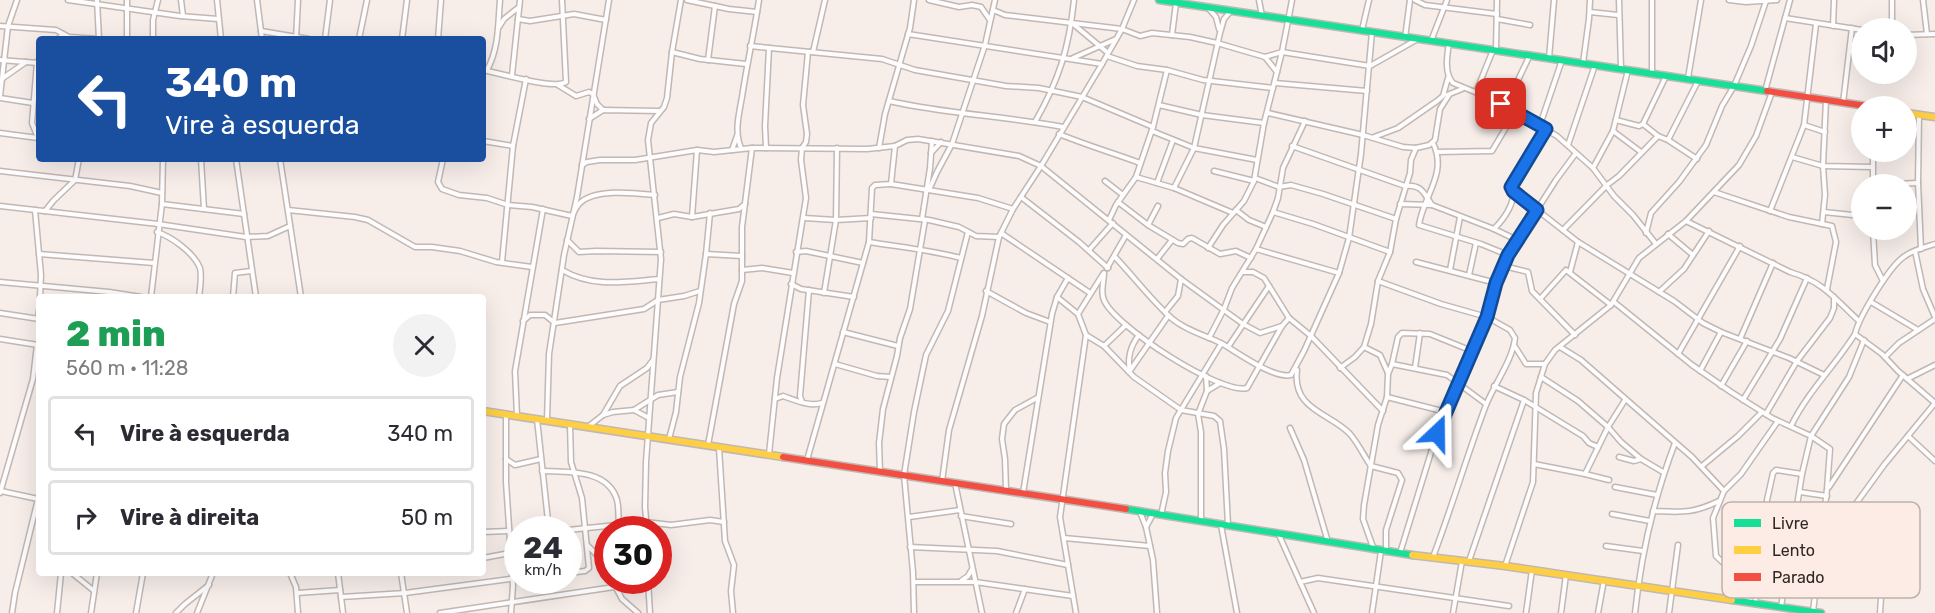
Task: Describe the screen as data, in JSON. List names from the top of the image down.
{
  "legend": ["Livre", "Lento", "Parado"],
  "page": {
    "map_buttons": ["+", "−"],
    "turn": ["340 m", "Vire à esquerda"],
    "heading": ["2 min", "560 m · 11:28"],
    "list": [
      {
        "name": "Vire à esquerda",
        "value": "340 m"
      },
      {
        "name": "Vire à direita",
        "value": "50 m"
      }
    ],
    "speed": "24 km/h",
    "limit": "30"
  }
}
